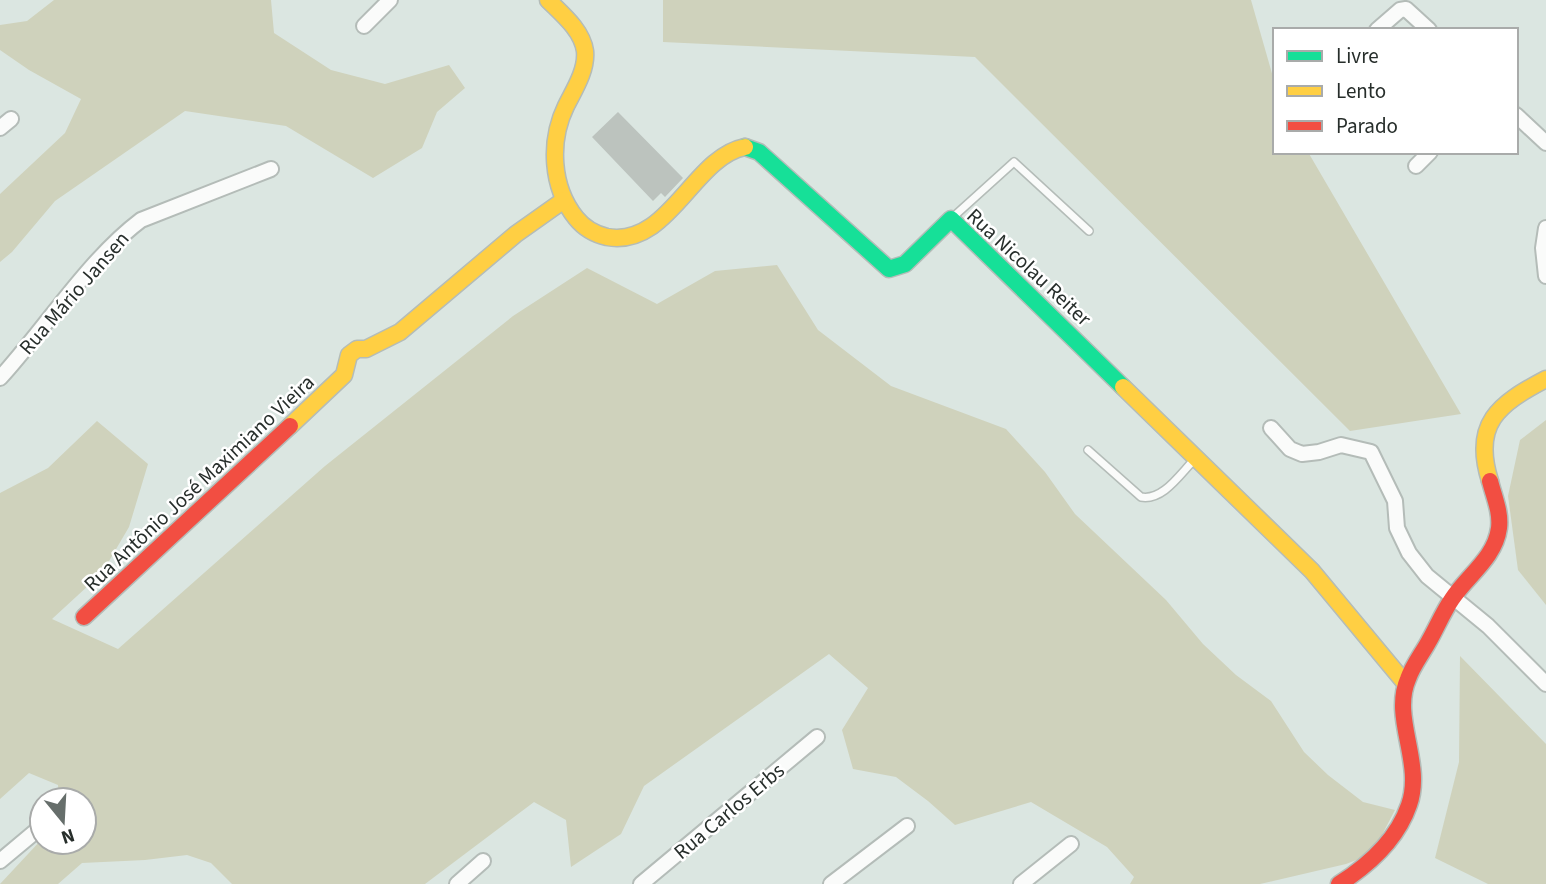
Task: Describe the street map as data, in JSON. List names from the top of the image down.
{
  "streets": {
    "street": [
      "Rua Nicolau Reiter",
      "Rua Mário Jansen",
      "Rua Antônio José Maximiano Vieira",
      "Rua Carlos Erbs"
    ]
  },
  "crossings": [
    ["Rua Nicolau Reiter", "Rua Antônio José Maximiano Vieira"]
  ],
  "legend": ["Livre", "Lento", "Parado"],
  "north": "bottom"
}
